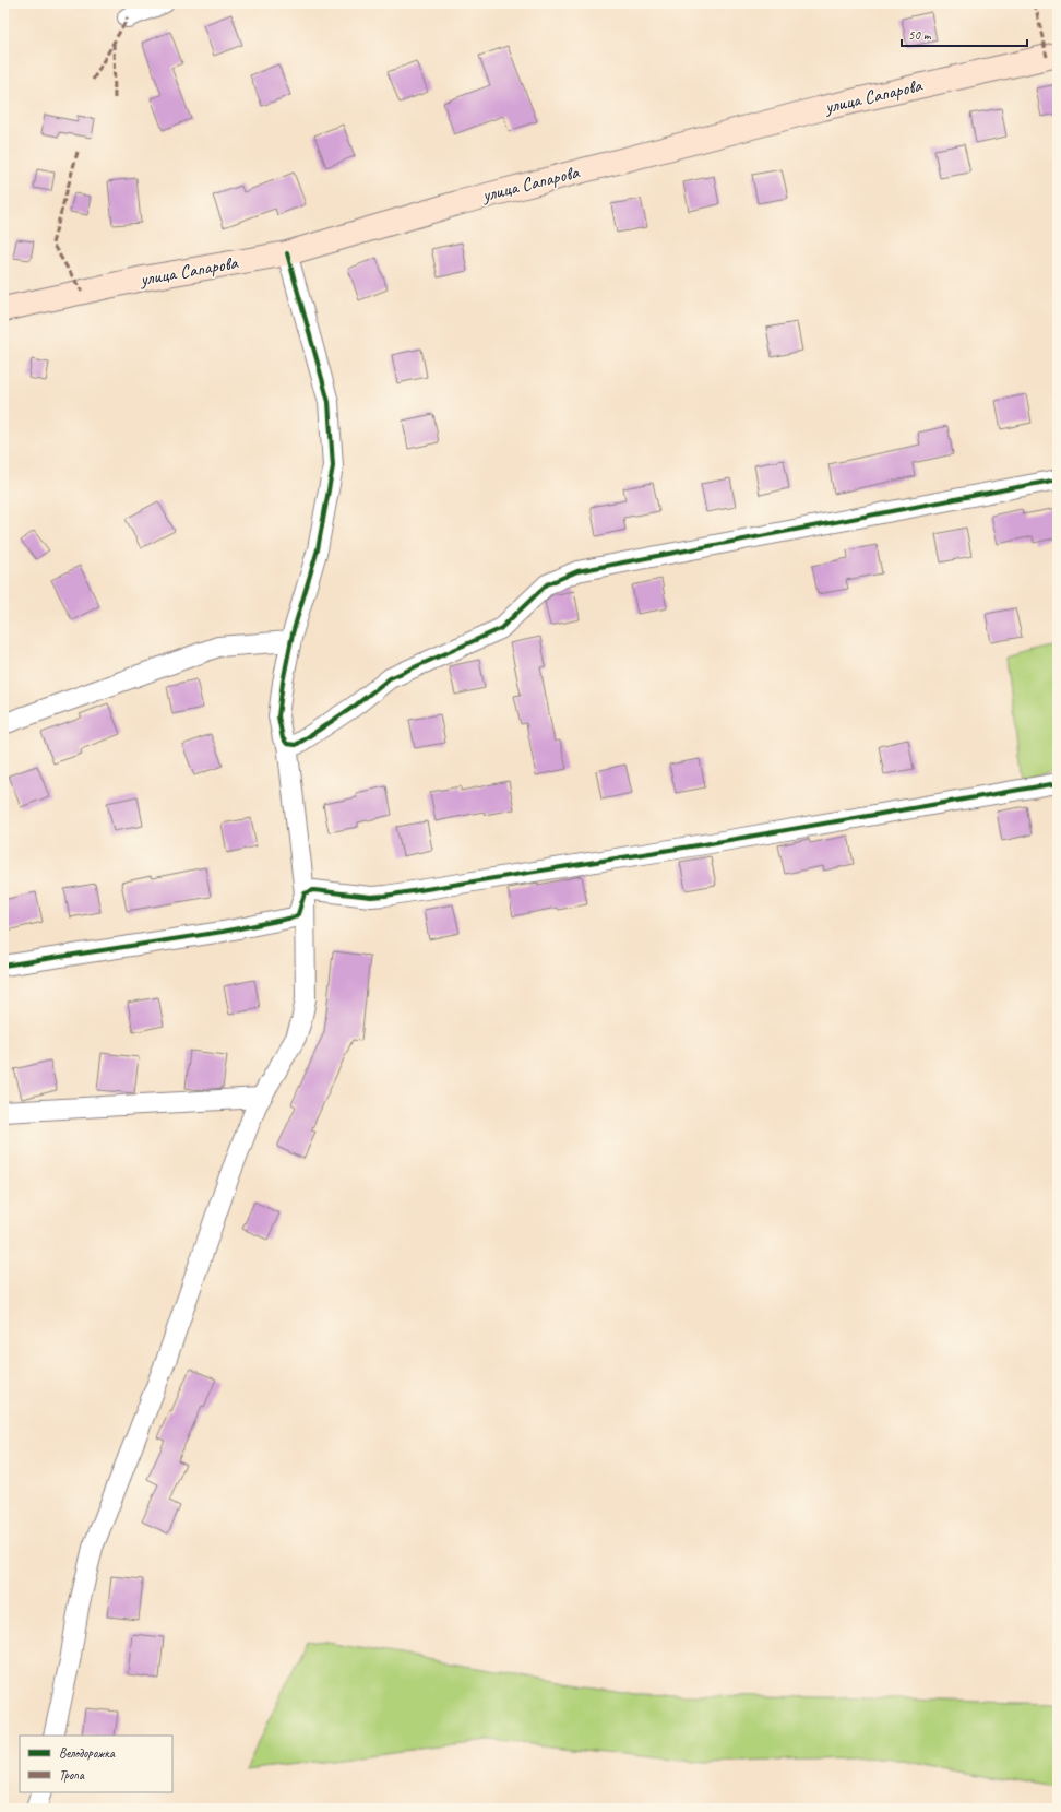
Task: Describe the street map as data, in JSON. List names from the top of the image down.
{
  "streets": {
    "main road": ["улица Сапарова"]
  },
  "legend": ["Велодорожка", "Тропа"],
  "scale_bar": "50 m"
}
